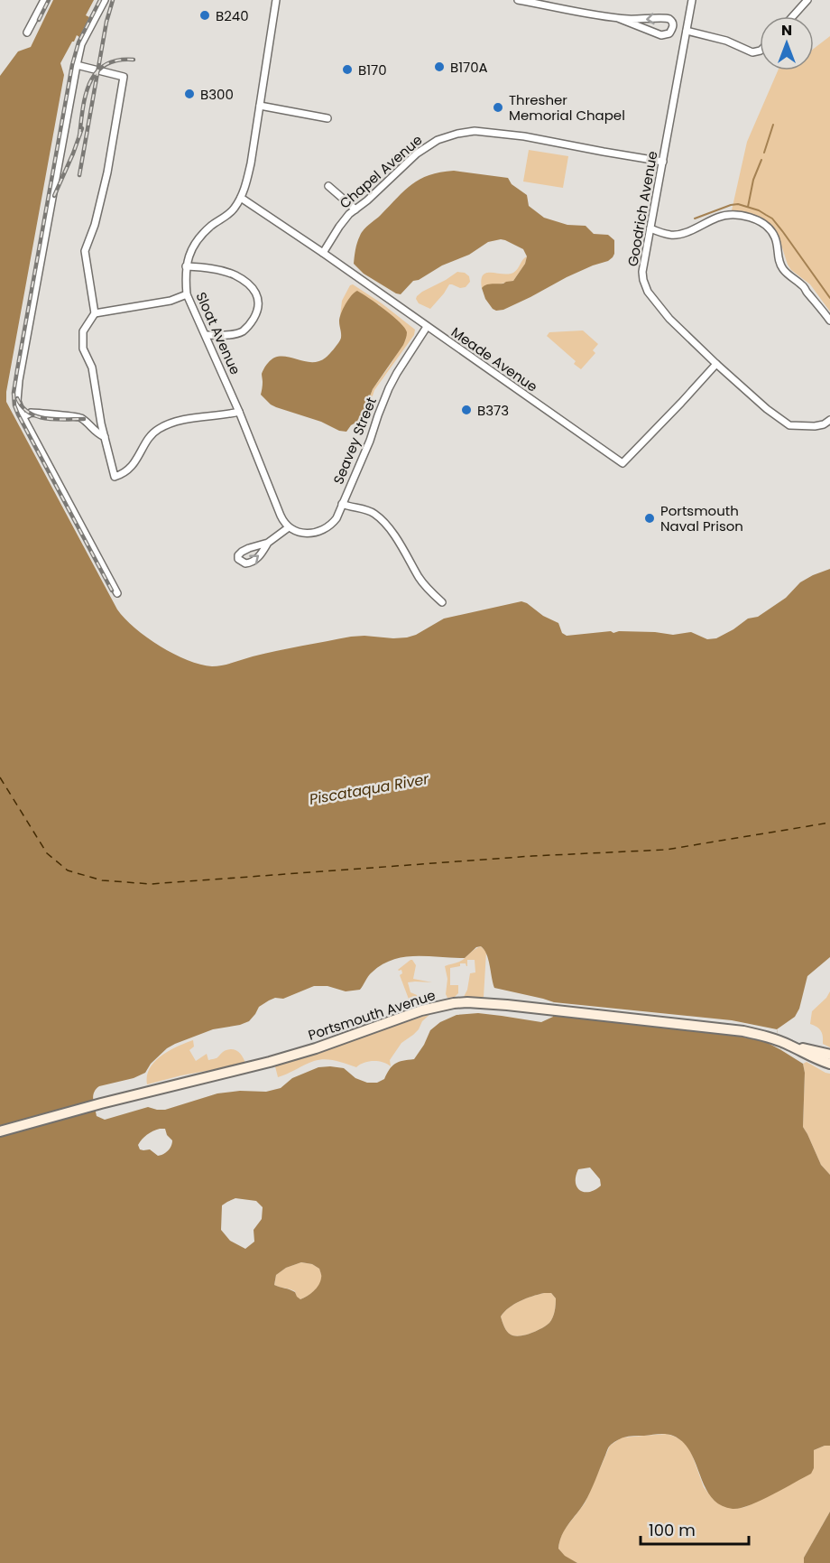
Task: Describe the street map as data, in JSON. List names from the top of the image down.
{
  "streets": {
    "main road": ["Portsmouth Avenue"],
    "street": [
      "Chapel Avenue",
      "Goodrich Avenue",
      "Sloat Avenue",
      "Meade Avenue",
      "Seavey Street"
    ]
  },
  "crossings": [
    ["Chapel Avenue", "Goodrich Avenue"],
    ["Chapel Avenue", "Meade Avenue"],
    ["Goodrich Avenue", "Meade Avenue"],
    ["Sloat Avenue", "Meade Avenue"],
    ["Sloat Avenue", "Seavey Street"],
    ["Meade Avenue", "Seavey Street"]
  ],
  "water": ["Piscataqua River"],
  "places": [
    "B240",
    "B170A",
    "B170",
    "B300",
    "Thresher Memorial Chapel",
    "B373",
    "Portsmouth Naval Prison"
  ],
  "scale_bar": "100 m",
  "north": "top"
}
